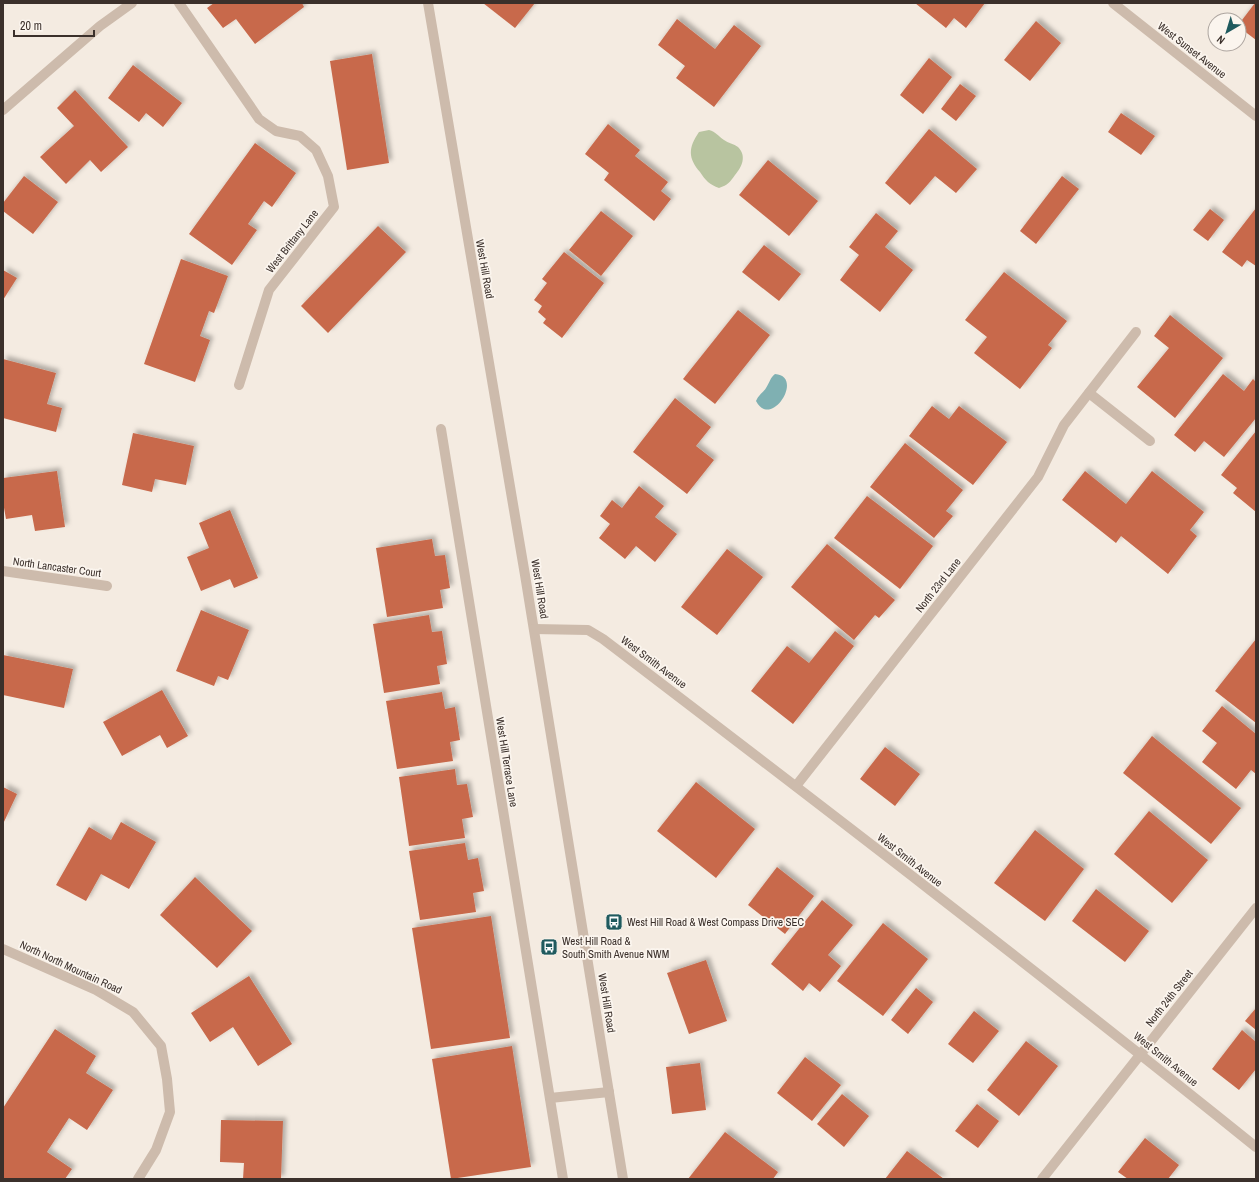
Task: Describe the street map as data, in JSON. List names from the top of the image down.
{
  "streets": {
    "street": [
      "West Sunset Avenue",
      "West Brittany Lane",
      "West Hill Road",
      "North Lancaster Court",
      "North 23rd Lane",
      "West Smith Avenue",
      "West Hill Terrace Lane",
      "North North Mountain Road",
      "North 24th Street"
    ]
  },
  "crossings": [
    ["West Hill Road", "West Smith Avenue"],
    ["North 23rd Lane", "West Smith Avenue"],
    ["West Smith Avenue", "North 24th Street"]
  ],
  "places": {
    "bus stop": ["West Hill Road & West Compass Drive SEC", "West Hill Road & South Smith Avenue NWM"]
  },
  "scale_bar": "20 m",
  "north": "bottom left"
}
